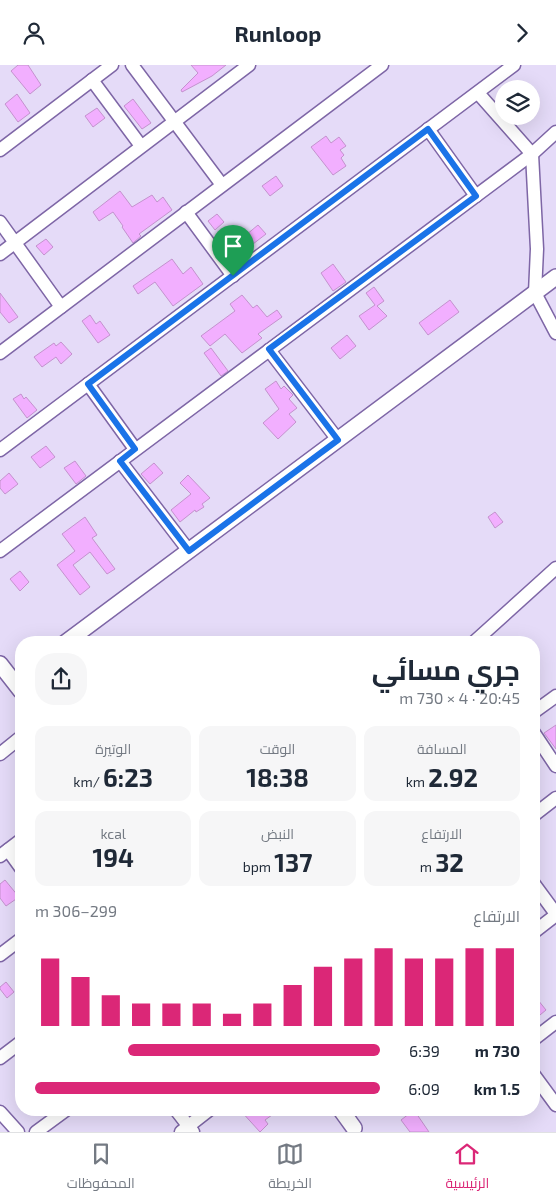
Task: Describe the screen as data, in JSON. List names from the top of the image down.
{
  "page": {
    "header": "Runloop",
    "heading": ["جري مسائي", "20:45 · 4 × 730 m"],
    "stats": [
      ["المسافة", "2.92 km"],
      ["الوقت", "18:38"],
      ["الوتيرة", "6:23 /km"],
      ["الارتفاع", "32 m"],
      ["النبض", "137 bpm"],
      ["kcal", "194"]
    ],
    "chart": ["الارتفاع", "299–306 m"],
    "list": [
      {
        "name": "730 m",
        "note": "6:39"
      },
      {
        "name": "1.5 km",
        "note": "6:09"
      }
    ],
    "tabs": ["الرئيسية", "الخريطة", "المحفوظات"]
  }
}
